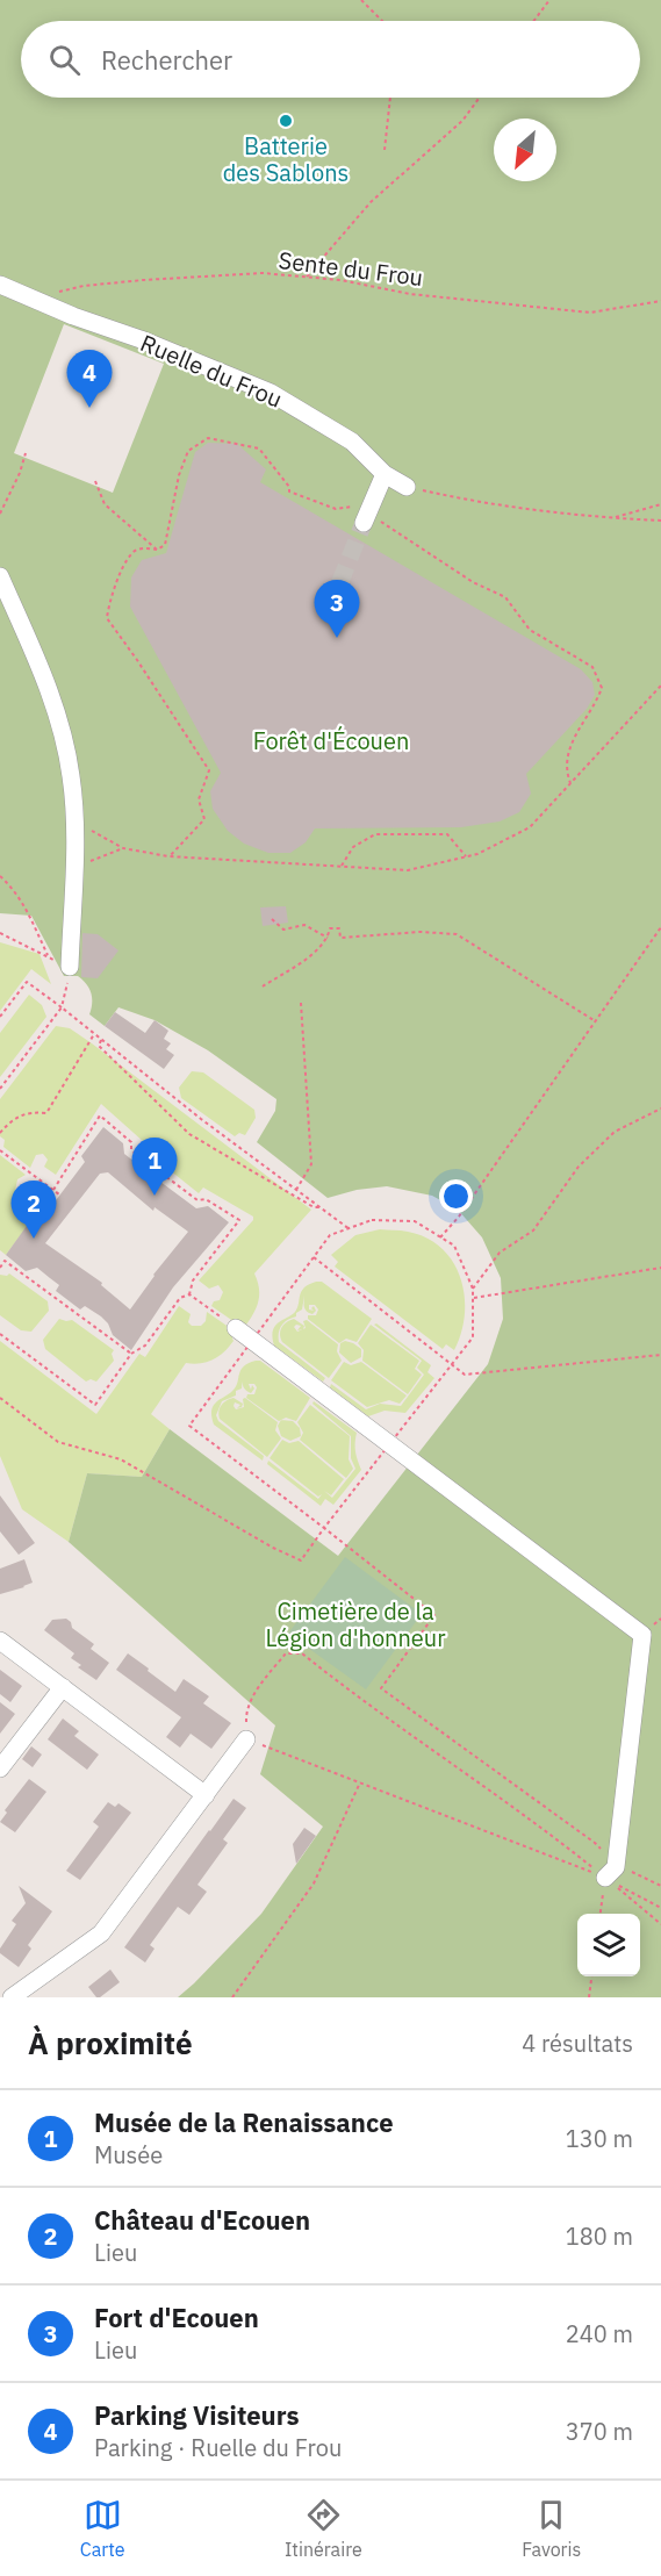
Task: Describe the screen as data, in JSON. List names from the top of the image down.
{
  "streets": {
    "street": ["Ruelle du Frou"],
    "path": ["Sente du Frou"]
  },
  "crossings": [
    ["Sente du Frou", "Ruelle du Frou"]
  ],
  "parks": ["Forêt d'Écouen", "Cimetière de la Légion d'honneur"],
  "places": ["Batterie des Sablons"],
  "north": "bottom left",
  "page": {
    "search": "Rechercher",
    "pins": [
      "4",
      "3",
      "1",
      "2"
    ],
    "heading": ["À proximité", "4 résultats"],
    "list": [
      {
        "mark": "1",
        "name": "Musée de la Renaissance",
        "note": "Musée",
        "value": "130 m"
      },
      {
        "mark": "2",
        "name": "Château d'Ecouen",
        "note": "Lieu",
        "value": "180 m"
      },
      {
        "mark": "3",
        "name": "Fort d'Ecouen",
        "note": "Lieu",
        "value": "240 m"
      },
      {
        "mark": "4",
        "name": "Parking Visiteurs",
        "note": "Parking · Ruelle du Frou",
        "value": "370 m"
      }
    ],
    "nav": ["Carte", "Itinéraire", "Favoris"]
  }
}
